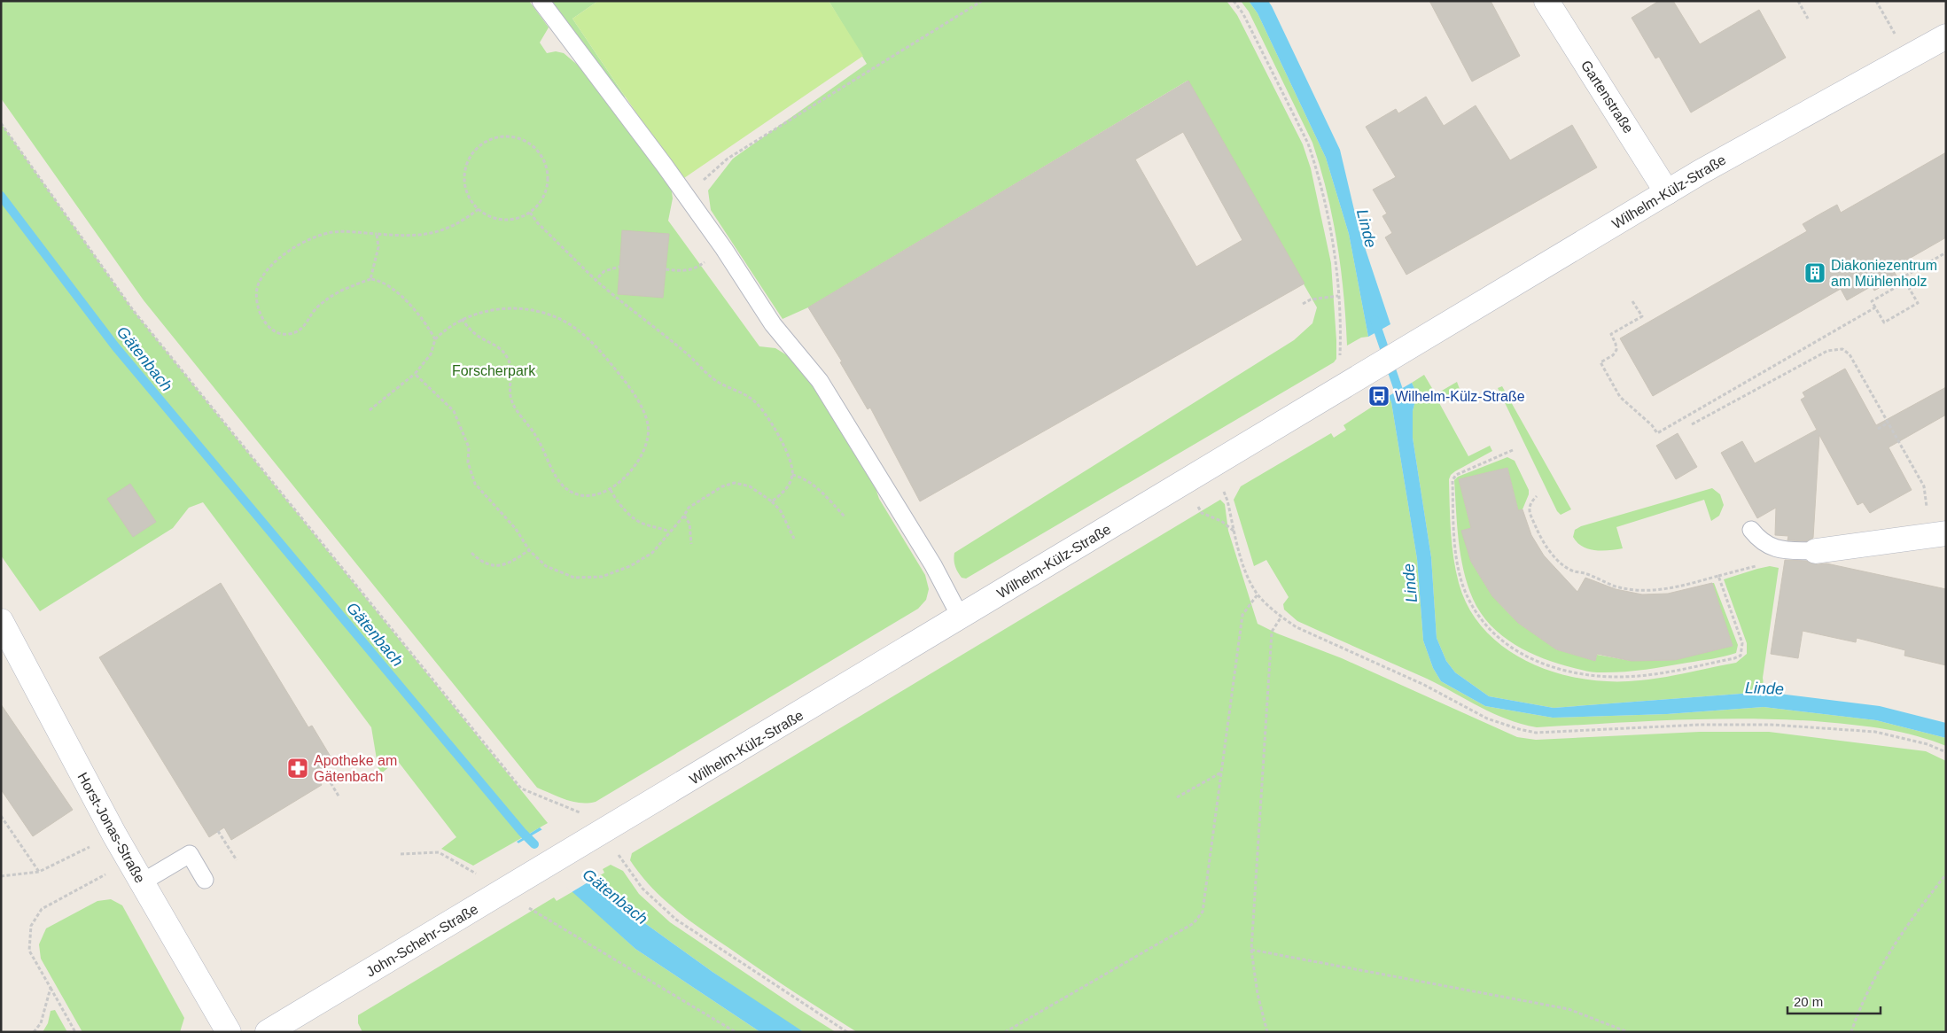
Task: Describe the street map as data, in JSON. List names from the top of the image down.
{
  "streets": {
    "street": [
      "Gartenstraße",
      "Wilhelm-Külz-Straße",
      "Horst-Jonas-Straße",
      "John-Schehr-Straße"
    ]
  },
  "crossings": [
    ["Gartenstraße", "Wilhelm-Külz-Straße"],
    ["Wilhelm-Külz-Straße", "John-Schehr-Straße"]
  ],
  "water": ["Linde", "Gätenbach"],
  "parks": ["Forscherpark"],
  "places": {
    "building": ["Diakoniezentrum am Mühlenholz"],
    "bus stop": ["Wilhelm-Külz-Straße"],
    "pharmacy": ["Apotheke am Gätenbach"]
  },
  "scale_bar": "20 m"
}
